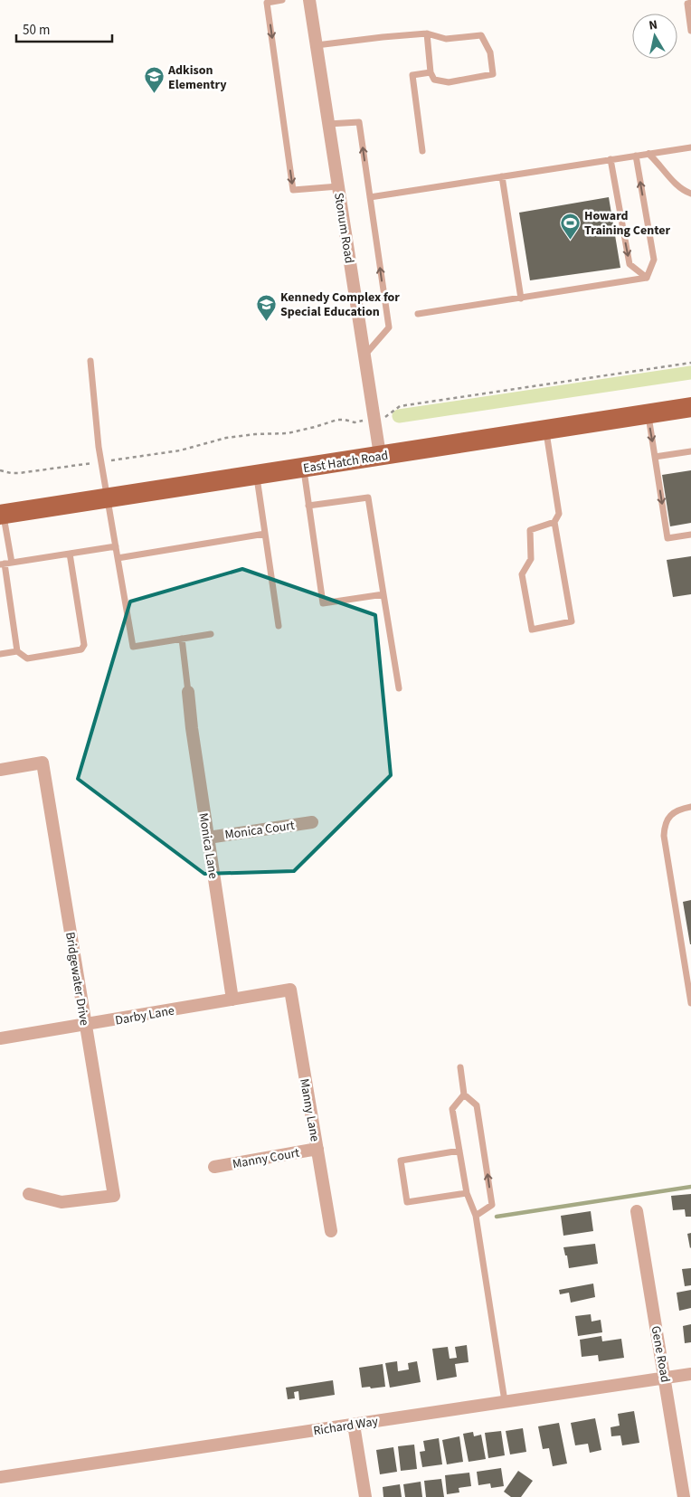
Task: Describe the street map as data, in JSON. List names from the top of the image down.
{
  "streets": {
    "main road": ["East Hatch Road"],
    "street": [
      "Stonum Road",
      "Monica Court",
      "Monica Lane",
      "Bridgewater Drive",
      "Darby Lane",
      "Manny Lane",
      "Manny Court",
      "Gene Road",
      "Richard Way"
    ]
  },
  "crossings": [
    ["Stonum Road", "East Hatch Road"],
    ["Monica Court", "Monica Lane"],
    ["Monica Lane", "Darby Lane"],
    ["Bridgewater Drive", "Darby Lane"],
    ["Darby Lane", "Manny Lane"],
    ["Manny Lane", "Manny Court"],
    ["Gene Road", "Richard Way"]
  ],
  "places": {
    "school or university": ["Adkison Elementry", "Kennedy Complex for Special Education"],
    "sports": ["Howard Training Center"]
  },
  "scale_bar": "50 m",
  "north": "top"
}
